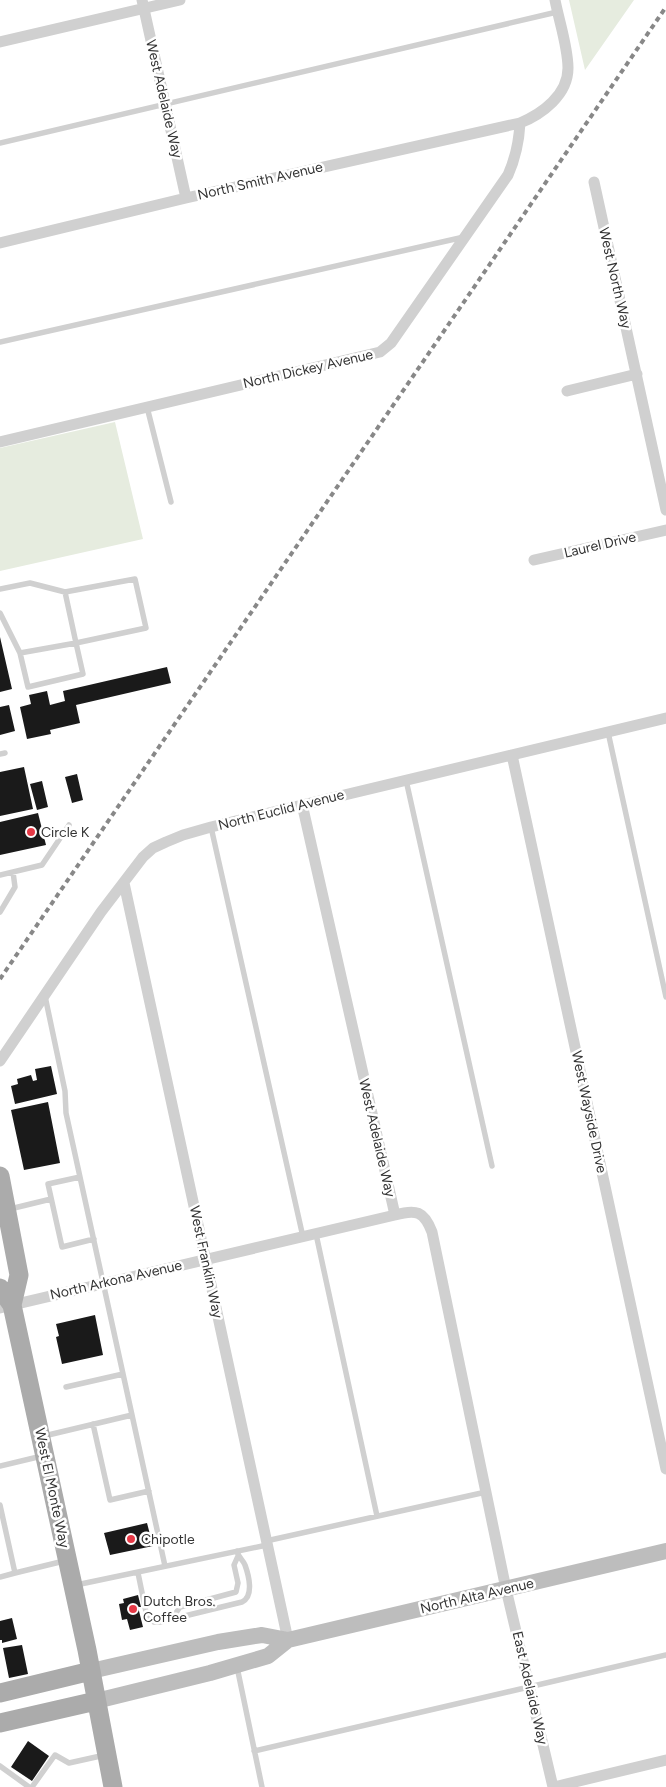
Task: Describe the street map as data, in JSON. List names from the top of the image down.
{
  "streets": {
    "main road": ["West El Monte Way", "North Alta Avenue"],
    "street": [
      "West Adelaide Way",
      "North Smith Avenue",
      "West North Way",
      "North Dickey Avenue",
      "Laurel Drive",
      "North Euclid Avenue",
      "West Wayside Drive",
      "West Franklin Way",
      "North Arkona Avenue",
      "East Adelaide Way"
    ]
  },
  "crossings": [
    ["West Adelaide Way", "North Smith Avenue"],
    ["West Adelaide Way", "North Euclid Avenue"],
    ["West Adelaide Way", "North Arkona Avenue"],
    ["West Adelaide Way", "North Alta Avenue"],
    ["West Adelaide Way", "East Adelaide Way"],
    ["North Smith Avenue", "North Dickey Avenue"],
    ["North Euclid Avenue", "West Wayside Drive"],
    ["North Euclid Avenue", "West Franklin Way"],
    ["West Franklin Way", "North Arkona Avenue"],
    ["West Franklin Way", "North Alta Avenue"],
    ["North Arkona Avenue", "West El Monte Way"],
    ["West El Monte Way", "North Alta Avenue"],
    ["North Alta Avenue", "East Adelaide Way"]
  ],
  "places": ["Circle K", "Chipotle", "Dutch Bros. Coffee"]
}
